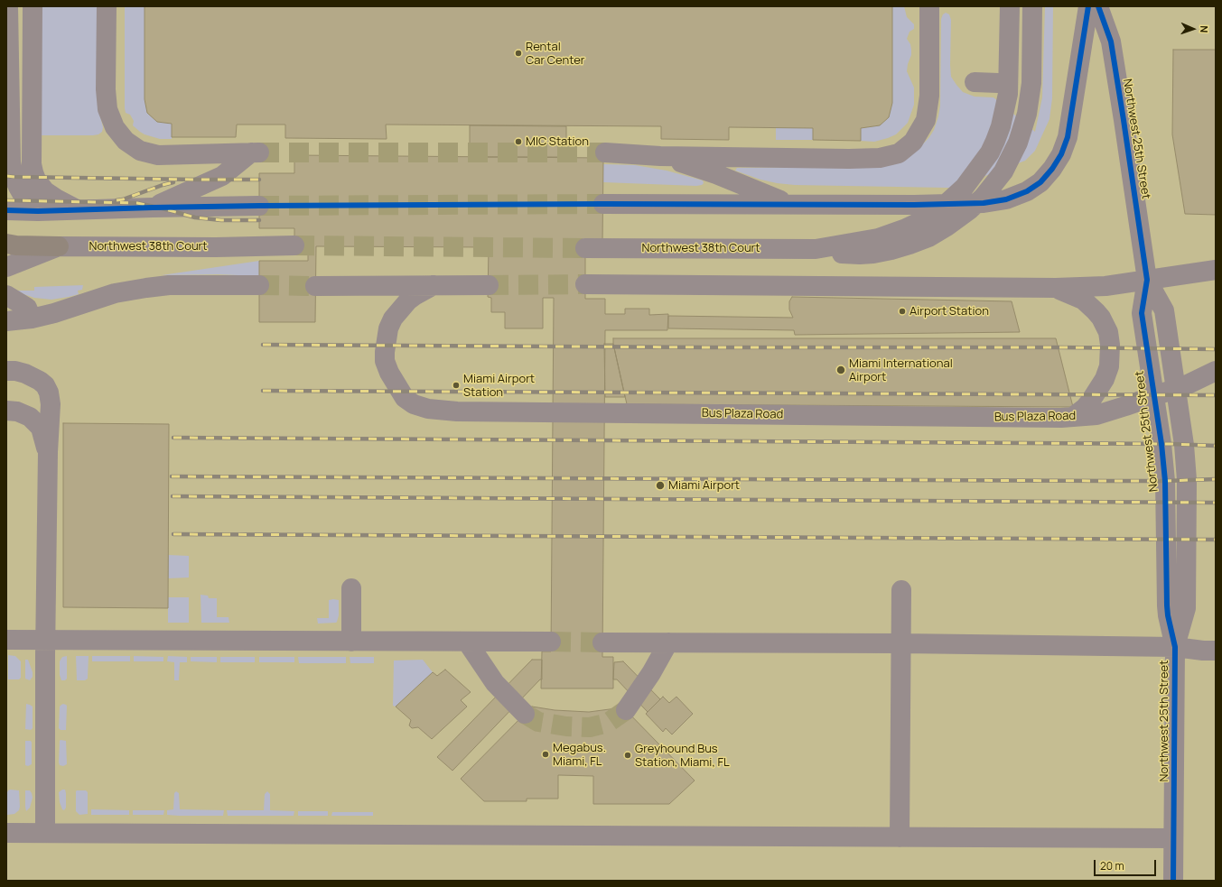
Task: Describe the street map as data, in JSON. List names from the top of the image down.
{
  "streets": {
    "street": ["Northwest 25th Street", "Northwest 38th Court", "Bus Plaza Road"]
  },
  "crossings": [
    ["Northwest 25th Street", "Bus Plaza Road"]
  ],
  "places": [
    "Rental Car Center",
    "MIC Station",
    "Airport Station",
    "Miami International Airport",
    "Miami Airport Station",
    "Miami Airport",
    "Megabus. Miami, FL",
    "Greyhound Bus Station, Miami, FL"
  ],
  "scale_bar": "20 m",
  "north": "right"
}
